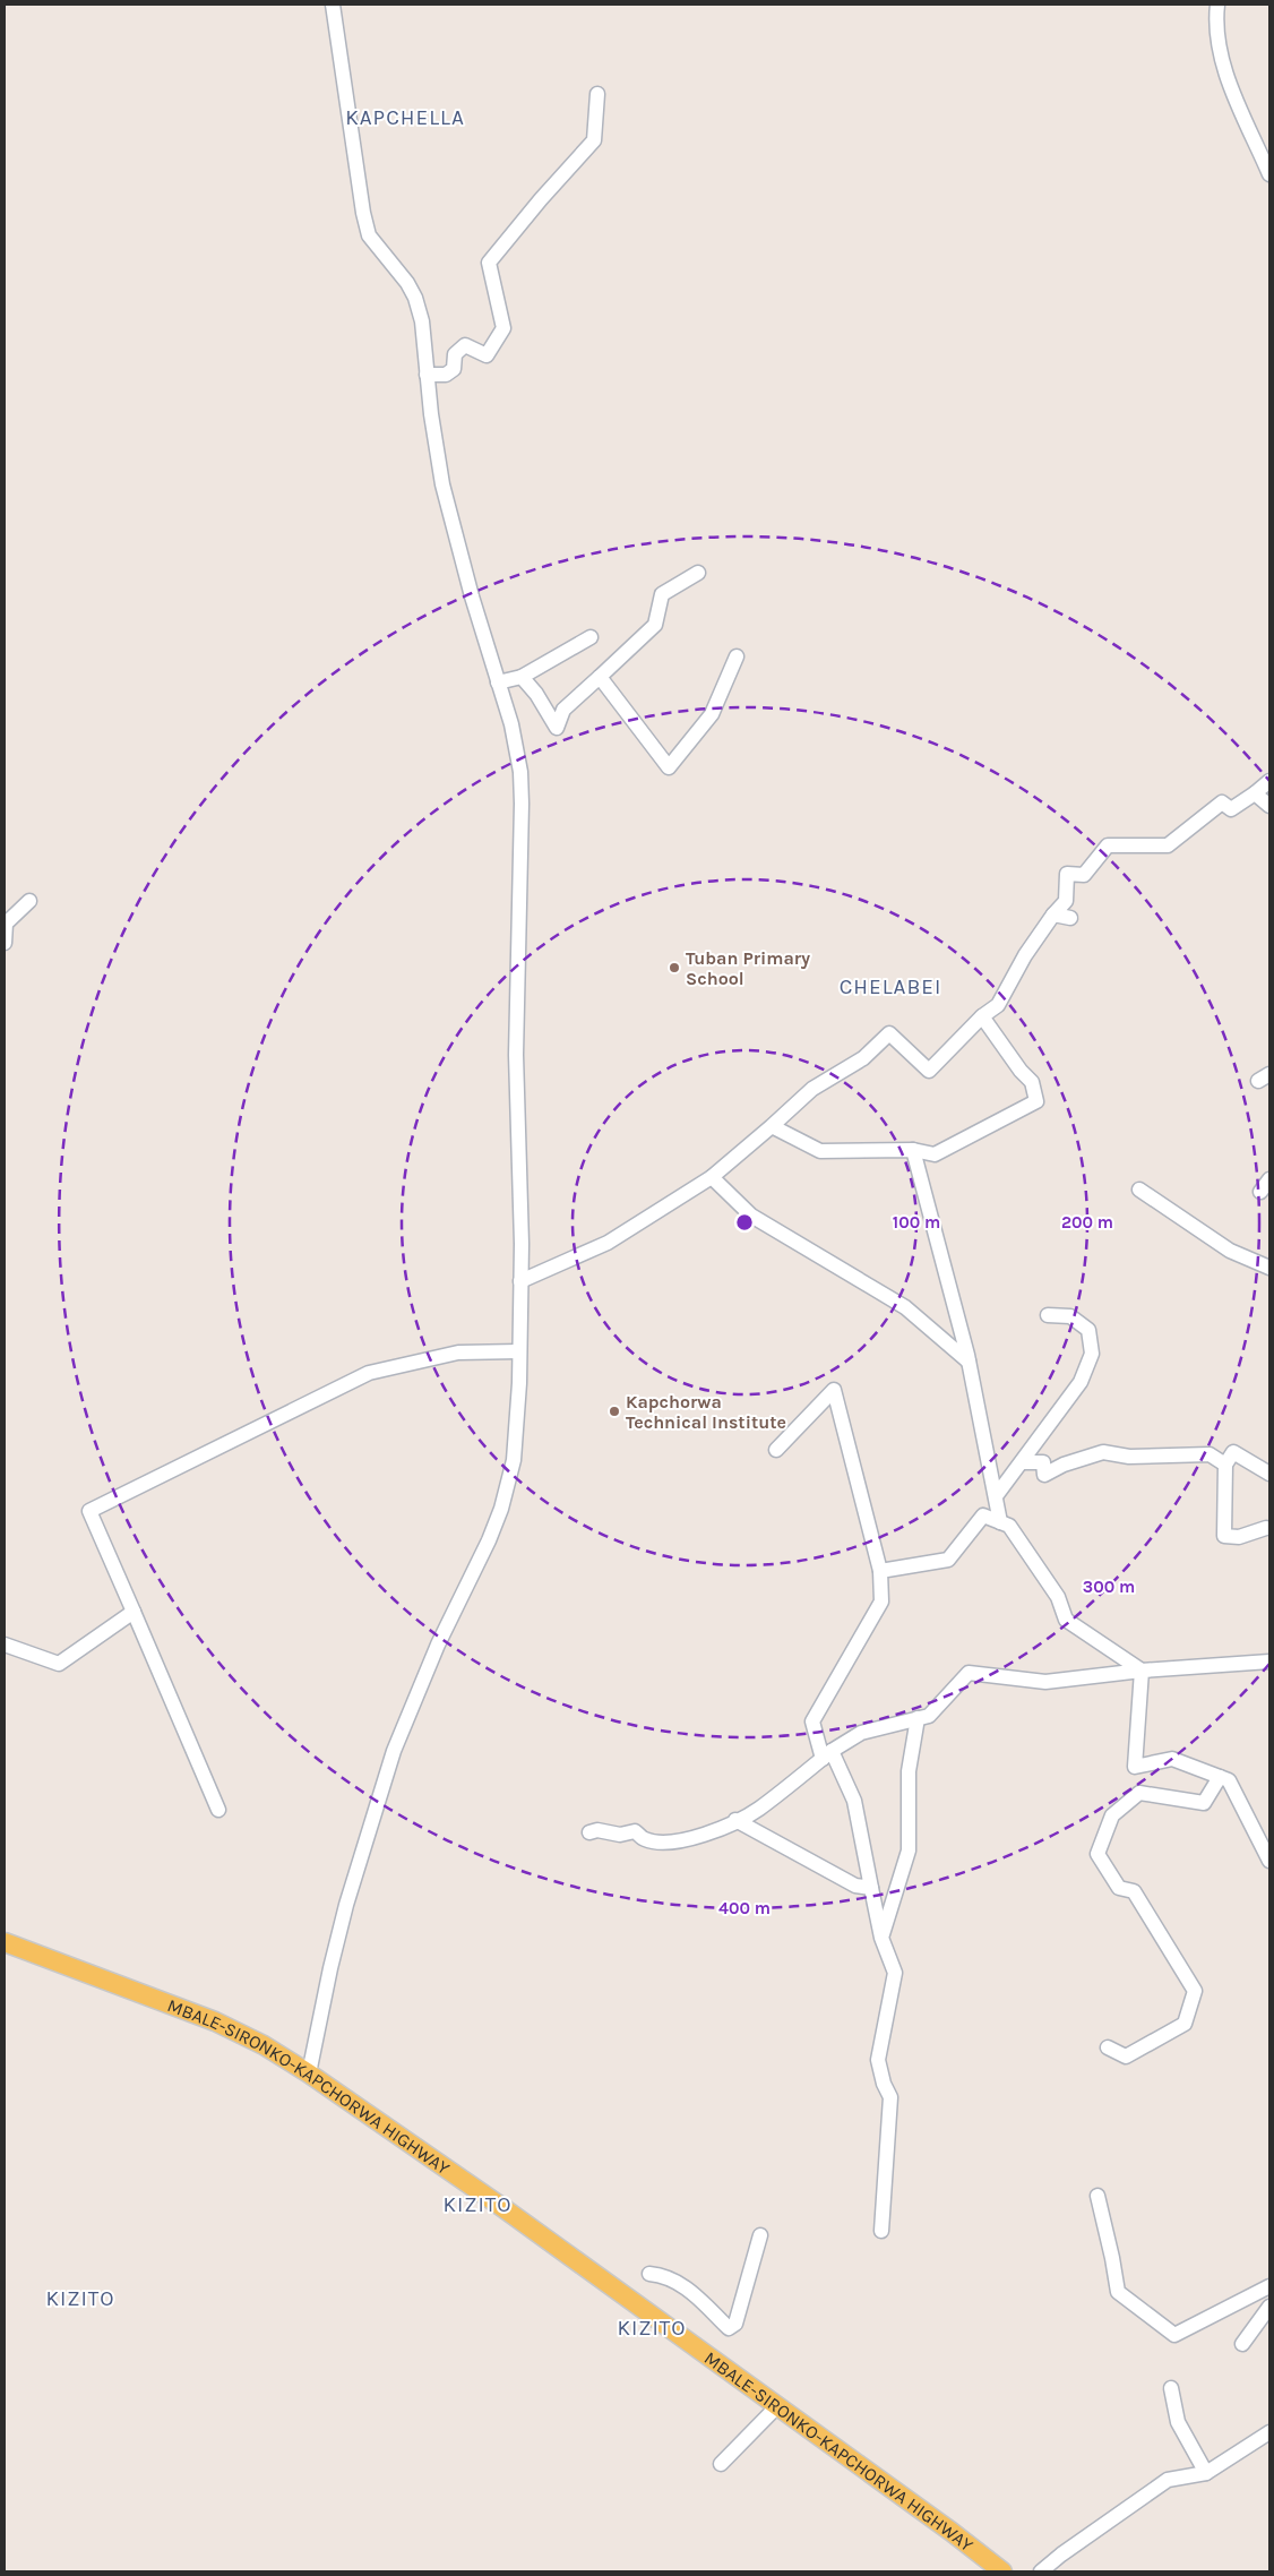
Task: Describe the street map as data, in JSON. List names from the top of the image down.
{
  "streets": {
    "main road": ["MBALE-SIRONKO-KAPCHORWA HIGHWAY"]
  },
  "districts": [
    "KAPCHELLA",
    "CHELABEI",
    "KIZITO",
    "KIZITO",
    "KIZITO"
  ],
  "places": ["Tuban Primary School", "Kapchorwa Technical Institute"],
  "rings": [
    "100 m",
    "200 m",
    "300 m",
    "400 m"
  ]
}
